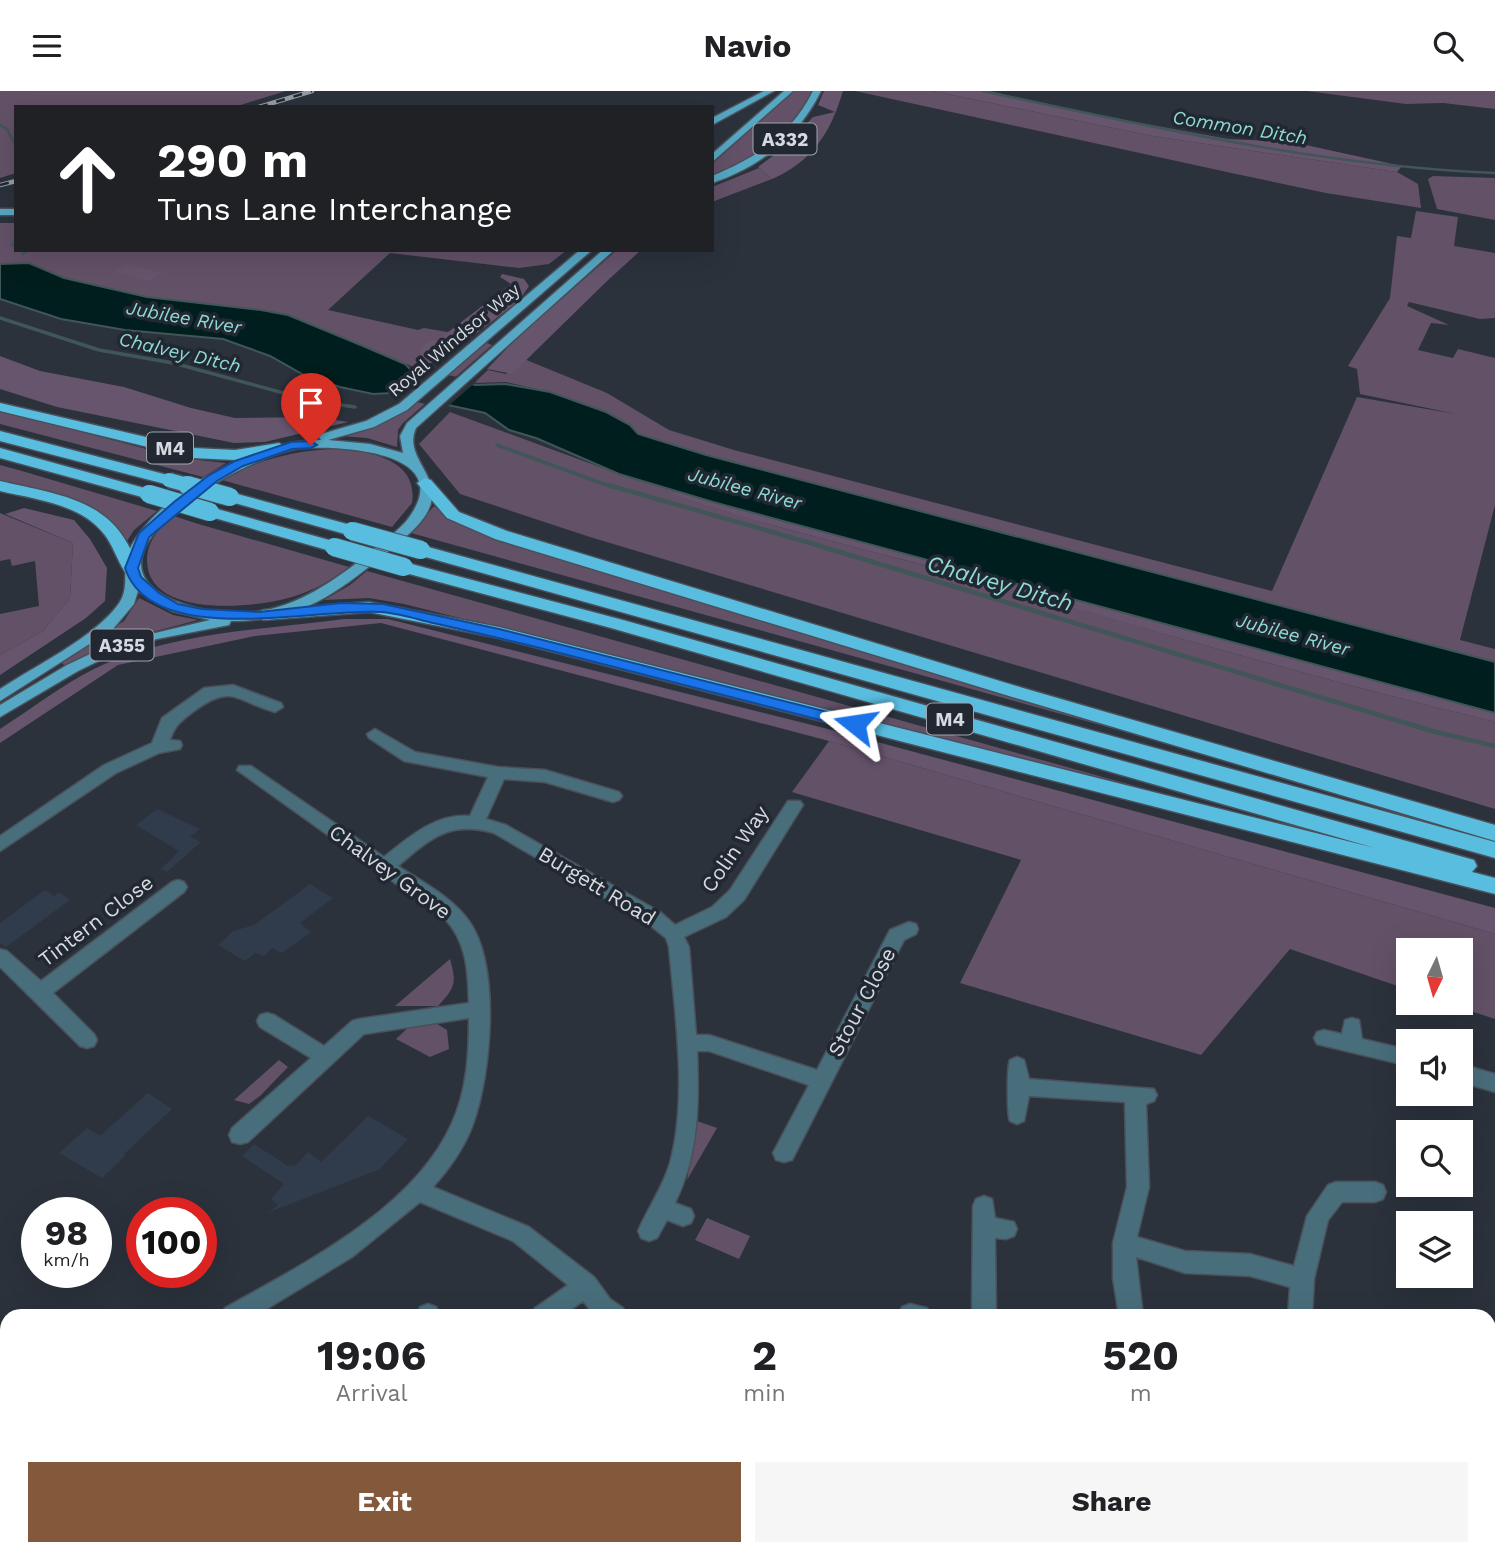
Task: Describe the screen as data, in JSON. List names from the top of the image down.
{
  "streets": {
    "highway": ["M4"],
    "main road": ["A332", "Royal Windsor Way", "A355"],
    "street": [
      "Colin Way",
      "Chalvey Grove",
      "Burgett Road",
      "Tintern Close",
      "Stour Close"
    ]
  },
  "crossings": [
    ["Royal Windsor Way", "M4"],
    ["M4", "A355"],
    ["Colin Way", "Burgett Road"],
    ["Burgett Road", "Stour Close"]
  ],
  "water": ["Common Ditch", "Jubilee River", "Chalvey Ditch"],
  "north": "bottom",
  "page": {
    "header": "Navio",
    "turn": ["290 m", "Tuns Lane Interchange"],
    "speed": "98 km/h",
    "limit": "100",
    "eta": [
      "19:06",
      "Arrival",
      "2",
      "min",
      "520",
      "m"
    ],
    "buttons": ["Exit", "Share"]
  }
}
